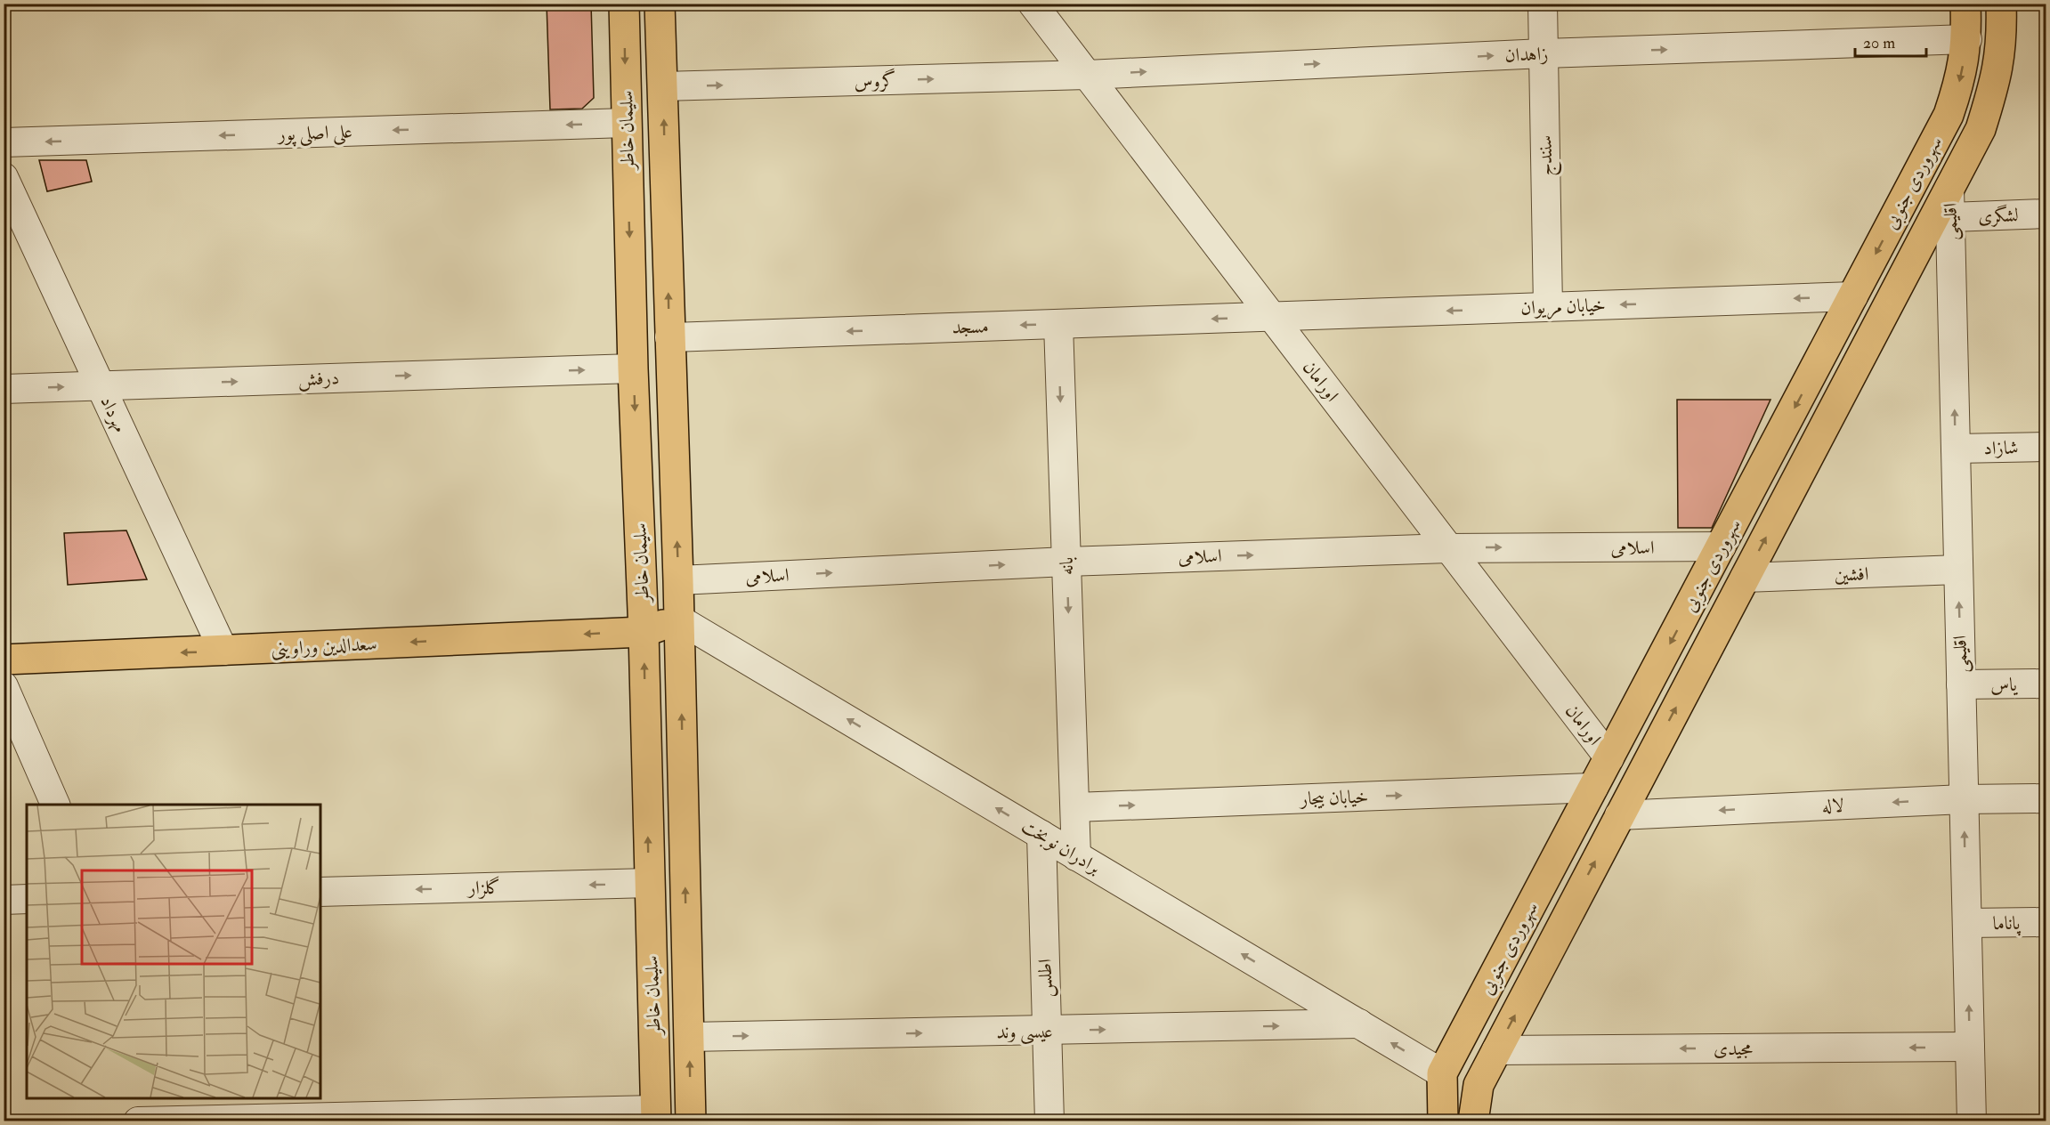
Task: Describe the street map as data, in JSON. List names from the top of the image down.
{
  "streets": {
    "main road": ["سلیمان خاطر", "سهروردی جنوبی", "سعدالدین وراوینی"],
    "street": [
      "زاهدان",
      "گروس",
      "علی اصلی پور",
      "سنندج",
      "لشگری",
      "اقلیمی",
      "خیابان مریوان",
      "مسجد",
      "درفش",
      "اورامان",
      "مهرداد",
      "شازاد",
      "اسلامی",
      "بانه",
      "افشین",
      "یاس",
      "خیابان بیجار",
      "لاله",
      "برادران نوبخت",
      "گلزار",
      "پاناما",
      "اطلس",
      "عیسی وند",
      "مجیدی"
    ]
  },
  "crossings": [
    ["زاهدان", "گروس"],
    ["زاهدان", "سنندج"],
    ["زاهدان", "سهروردی جنوبی"],
    ["زاهدان", "اورامان"],
    ["گروس", "سلیمان خاطر"],
    ["گروس", "اورامان"],
    ["سلیمان خاطر", "علی اصلی پور"],
    ["سلیمان خاطر", "مسجد"],
    ["سلیمان خاطر", "درفش"],
    ["سلیمان خاطر", "اسلامی"],
    ["سلیمان خاطر", "سعدالدین وراوینی"],
    ["سلیمان خاطر", "برادران نوبخت"],
    ["سلیمان خاطر", "گلزار"],
    ["سلیمان خاطر", "عیسی وند"],
    ["سنندج", "خیابان مریوان"],
    ["سهروردی جنوبی", "اقلیمی"],
    ["سهروردی جنوبی", "خیابان مریوان"],
    ["سهروردی جنوبی", "اورامان"],
    ["سهروردی جنوبی", "اسلامی"],
    ["سهروردی جنوبی", "افشین"],
    ["سهروردی جنوبی", "خیابان بیجار"],
    ["سهروردی جنوبی", "لاله"],
    ["سهروردی جنوبی", "برادران نوبخت"],
    ["سهروردی جنوبی", "مجیدی"],
    ["لشگری", "اقلیمی"],
    ["اقلیمی", "شازاد"],
    ["اقلیمی", "افشین"],
    ["اقلیمی", "یاس"],
    ["اقلیمی", "لاله"],
    ["اقلیمی", "پاناما"],
    ["اقلیمی", "مجیدی"],
    ["خیابان مریوان", "مسجد"],
    ["خیابان مریوان", "اورامان"],
    ["مسجد", "اورامان"],
    ["مسجد", "بانه"],
    ["درفش", "مهرداد"],
    ["اورامان", "اسلامی"],
    ["مهرداد", "سعدالدین وراوینی"],
    ["اسلامی", "بانه"],
    ["بانه", "خیابان بیجار"],
    ["بانه", "برادران نوبخت"],
    ["سعدالدین وراوینی", "برادران نوبخت"],
    ["برادران نوبخت", "اطلس"],
    ["برادران نوبخت", "عیسی وند"],
    ["اطلس", "عیسی وند"]
  ],
  "one_way": [
    "زاهدان",
    "گروس",
    "علی اصلی پور",
    "اقلیمی",
    "خیابان مریوان",
    "مسجد",
    "درفش",
    "اسلامی",
    "بانه",
    "سعدالدین وراوینی",
    "خیابان بیجار",
    "لاله",
    "برادران نوبخت",
    "عیسی وند",
    "مجیدی"
  ],
  "scale_bar": "20 m"
}
